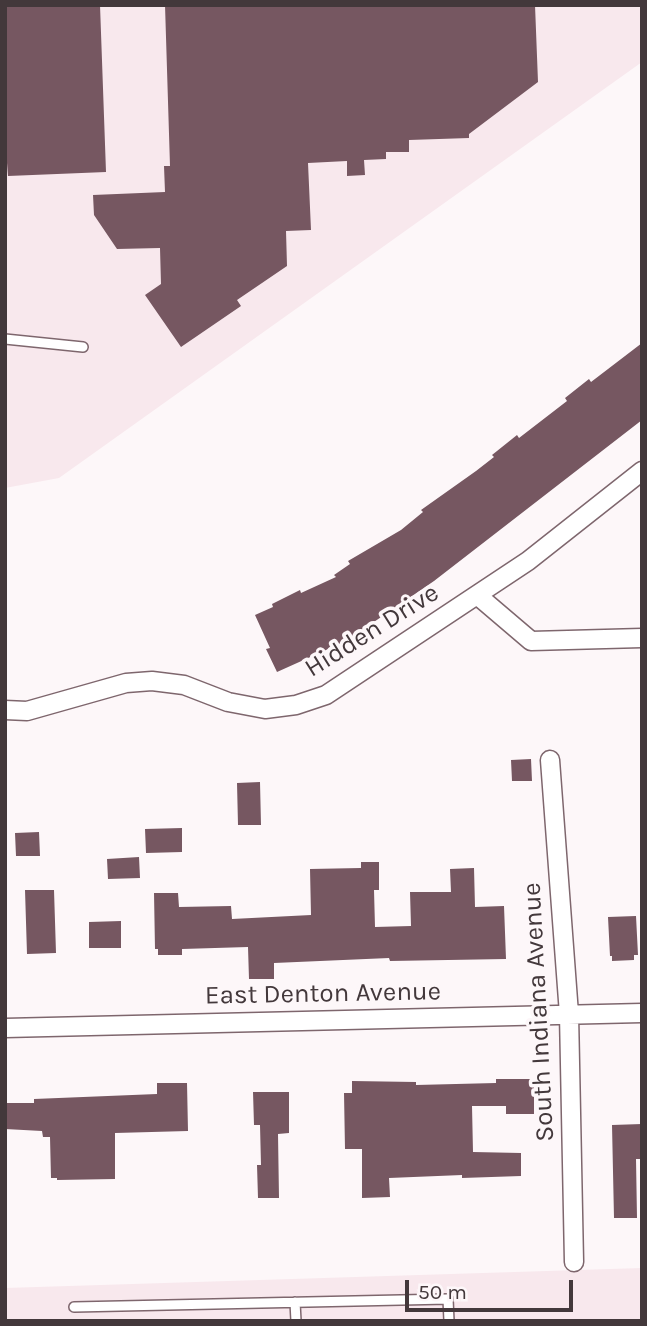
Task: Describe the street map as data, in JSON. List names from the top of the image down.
{
  "streets": {
    "street": ["Hidden Drive", "East Denton Avenue", "South Indiana Avenue"]
  },
  "crossings": [
    ["East Denton Avenue", "South Indiana Avenue"]
  ],
  "scale_bar": "50 m"
}
